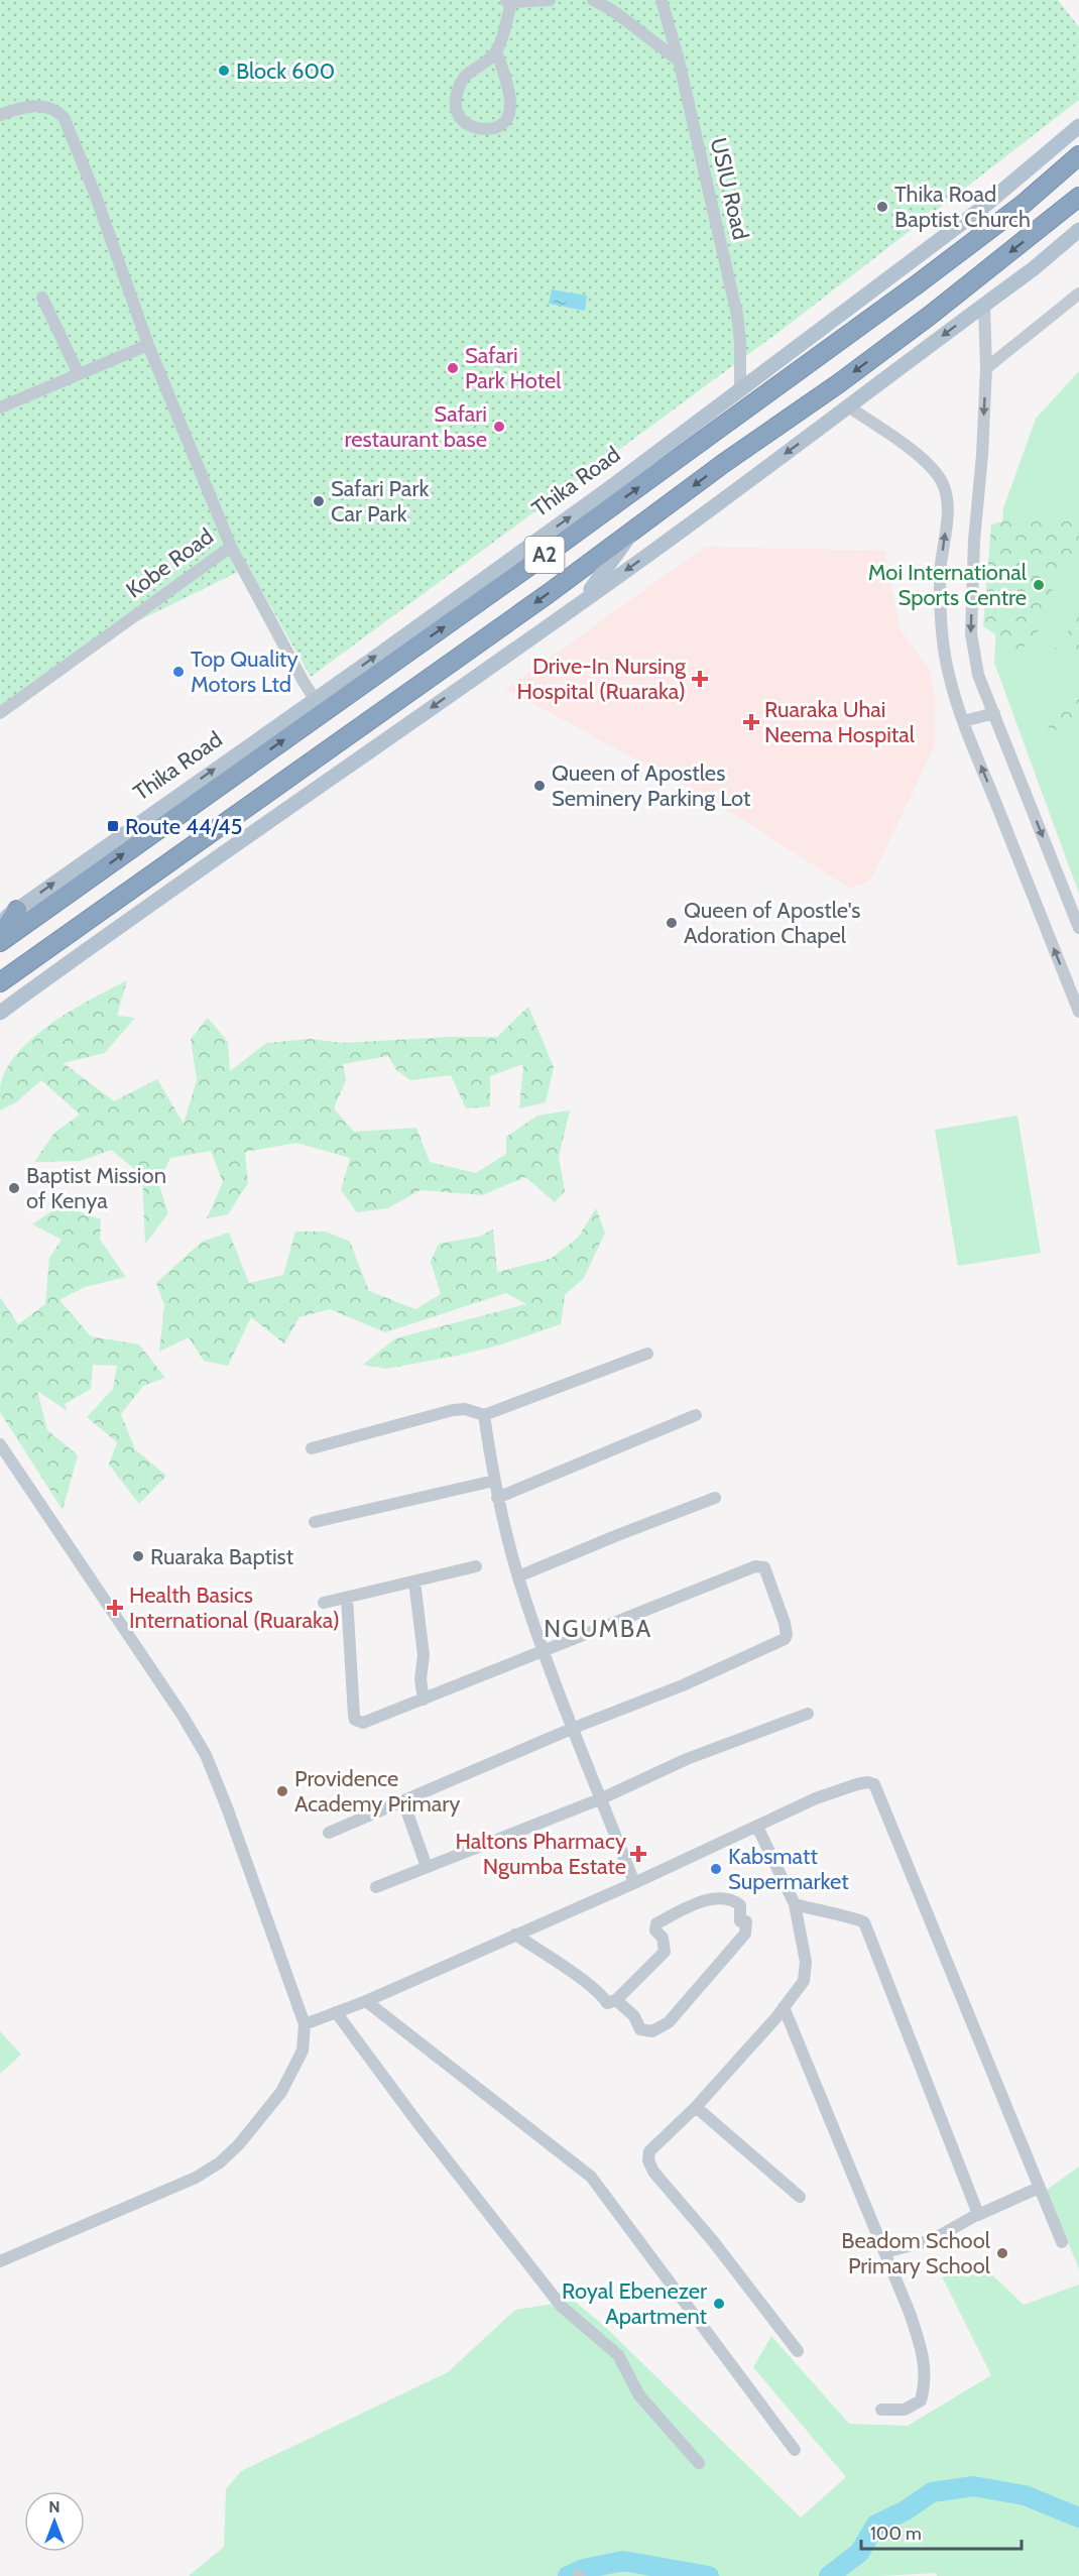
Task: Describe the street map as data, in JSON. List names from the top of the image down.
{
  "streets": {
    "highway": ["Thika Road", "A2"],
    "street": ["USIU Road", "Kobe Road"]
  },
  "crossings": [
    ["USIU Road", "Thika Road"]
  ],
  "districts": ["NGUMBA"],
  "places": {
    "other": [
      "Block 600",
      "Thika Road Baptist Church",
      "Safari Park Hotel",
      "Safari restaurant base",
      "Safari Park Car Park",
      "Moi International Sports Centre",
      "Top Quality Motors Ltd",
      "Queen of Apostles Seminery Parking Lot",
      "Queen of Apostle's Adoration Chapel",
      "Baptist Mission of Kenya",
      "Ruaraka Baptist",
      "Providence Academy Primary",
      "Kabsmatt Supermarket",
      "Beadom School Primary School",
      "Royal Ebenezer Apartment"
    ],
    "health": [
      "Drive-In Nursing Hospital (Ruaraka)",
      "Ruaraka Uhai Neema Hospital",
      "Health Basics International (Ruaraka)",
      "Haltons Pharmacy Ngumba Estate"
    ],
    "transit": ["Route 44/45"]
  },
  "scale_bar": "100 m",
  "north": "top"
}
